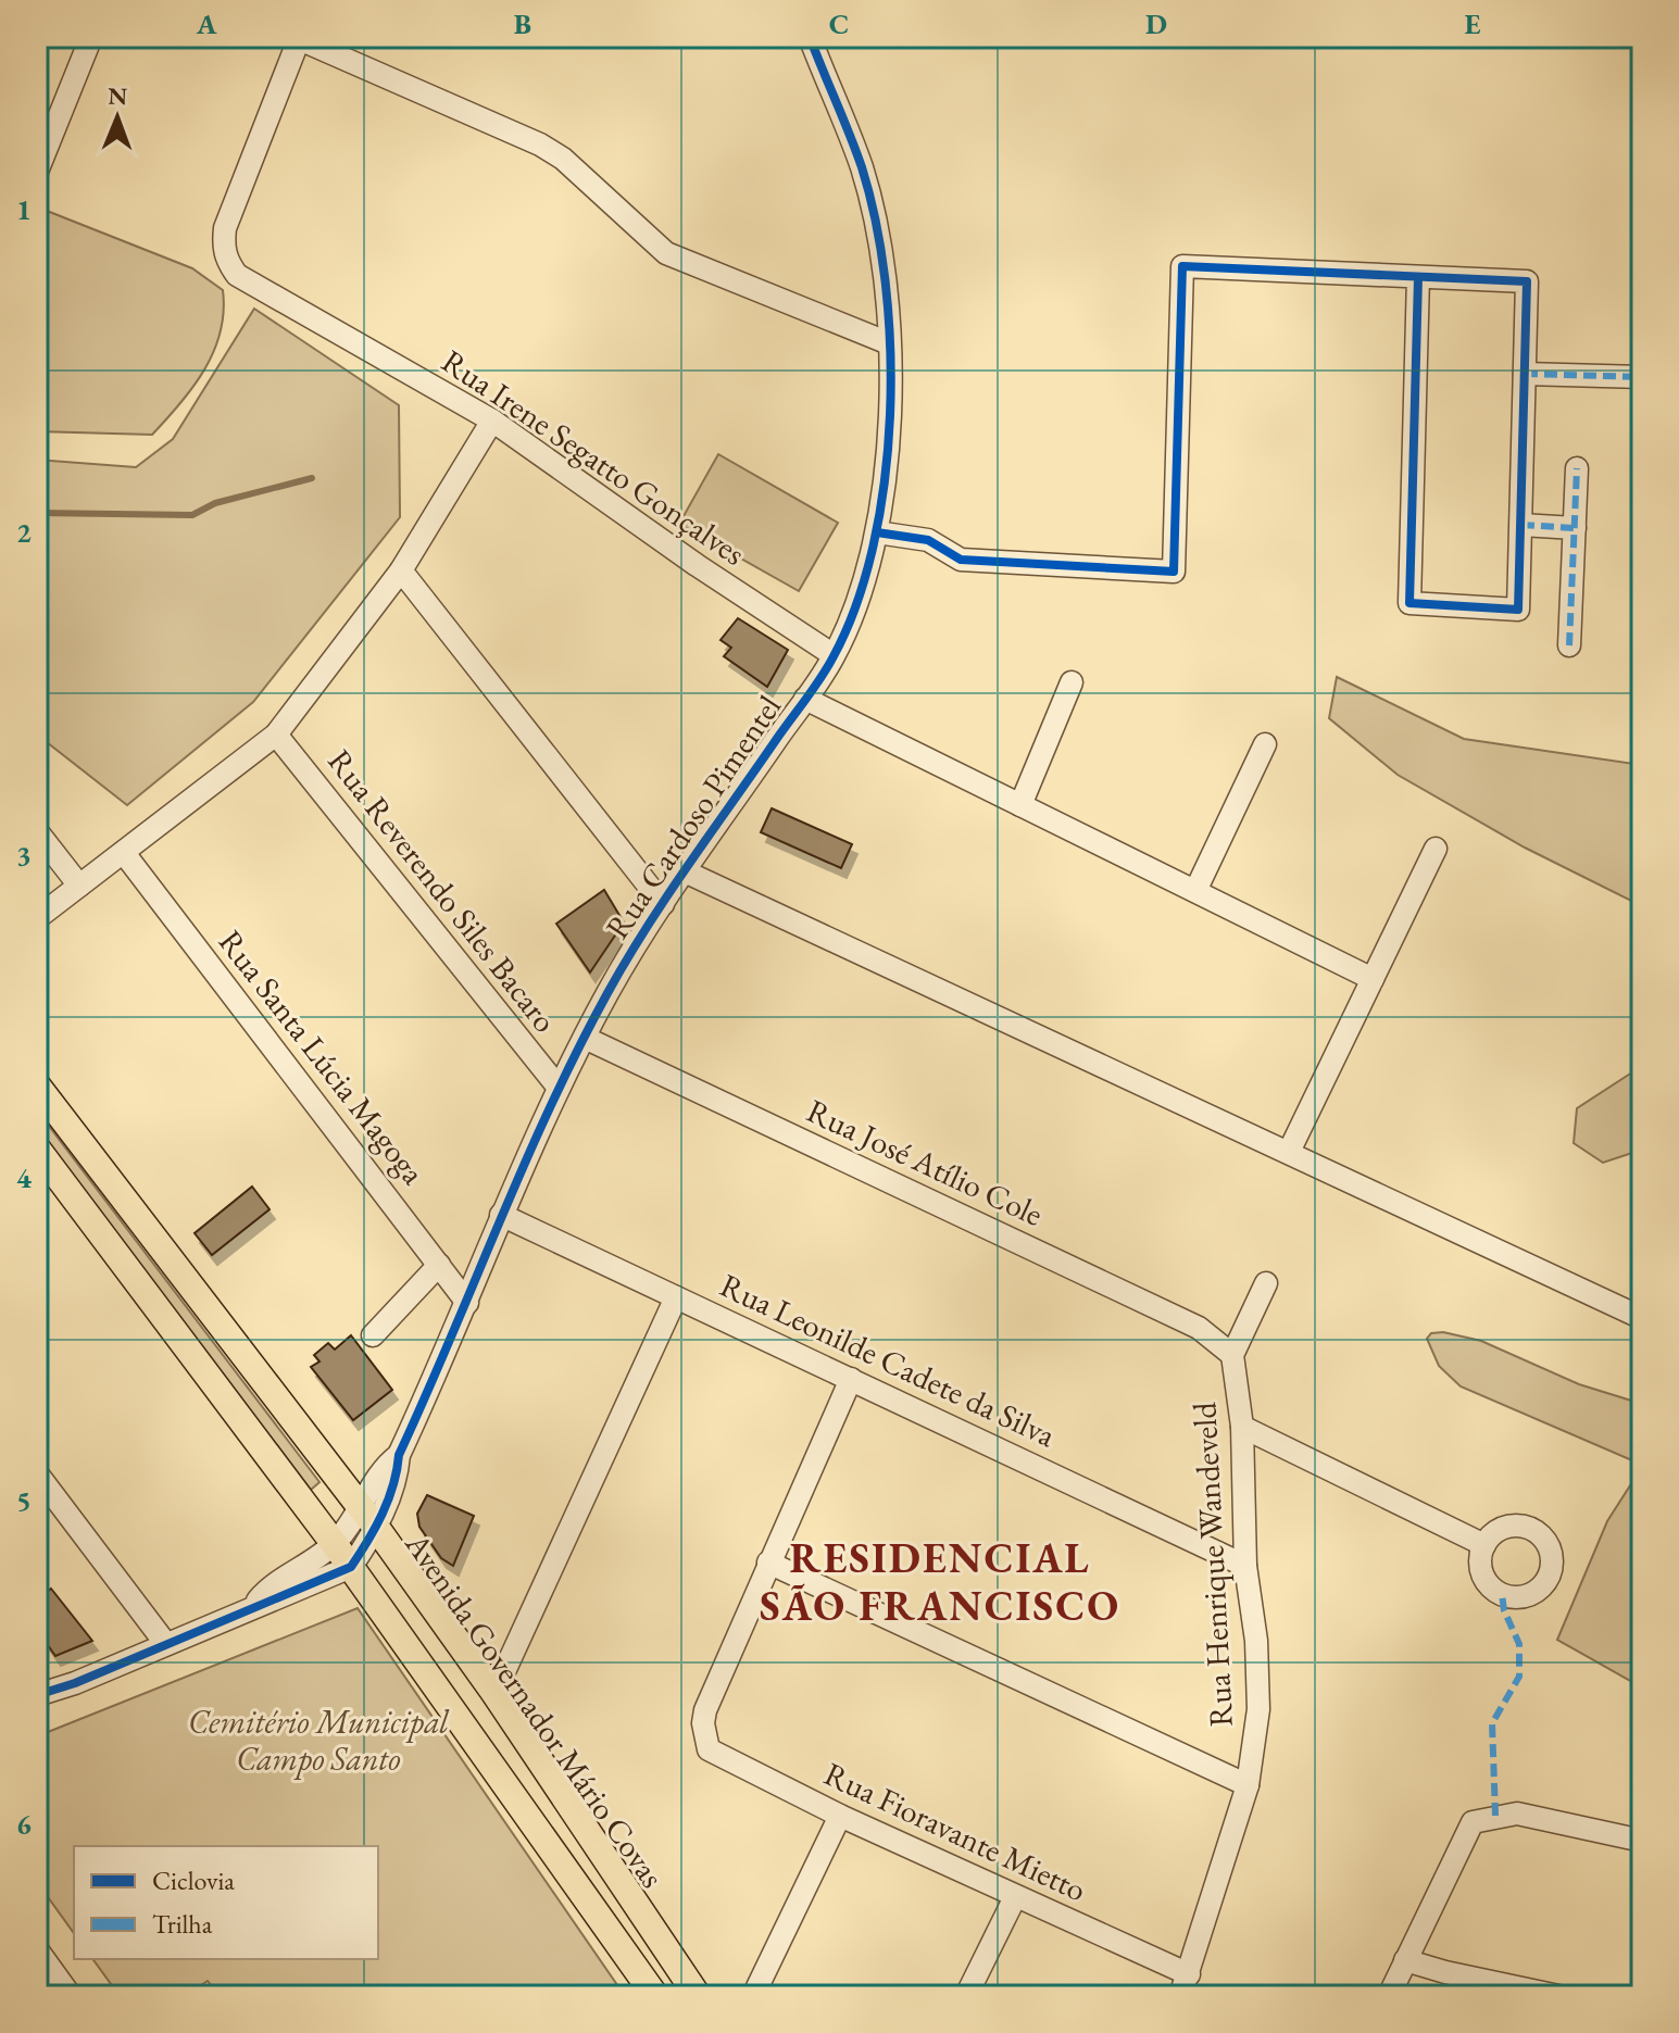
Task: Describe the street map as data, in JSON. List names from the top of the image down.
{
  "streets": {
    "main road": ["Avenida Governador Mário Covas"],
    "street": [
      "Rua Irene Segatto Gonçalves",
      "Rua Cardoso Pimentel",
      "Rua Reverendo Siles Bacaro",
      "Rua Santa Lúcia Magoga",
      "Rua José Atílio Cole",
      "Rua Leonilde Cadete da Silva",
      "Rua Henrique Wandeveld",
      "Rua Fioravante Mietto"
    ]
  },
  "crossings": [
    ["Rua Irene Segatto Gonçalves", "Rua Cardoso Pimentel"],
    ["Rua Cardoso Pimentel", "Rua Reverendo Siles Bacaro"],
    ["Rua Cardoso Pimentel", "Rua Santa Lúcia Magoga"],
    ["Rua Cardoso Pimentel", "Rua José Atílio Cole"],
    ["Rua Cardoso Pimentel", "Rua Leonilde Cadete da Silva"],
    ["Rua Cardoso Pimentel", "Avenida Governador Mário Covas"],
    ["Rua José Atílio Cole", "Rua Henrique Wandeveld"],
    ["Rua Leonilde Cadete da Silva", "Rua Henrique Wandeveld"],
    ["Rua Henrique Wandeveld", "Rua Fioravante Mietto"]
  ],
  "districts": ["RESIDENCIAL SÃO FRANCISCO"],
  "parks": ["Cemitério Municipal Campo Santo"],
  "legend": ["Ciclovia", "Trilha"],
  "north": "top",
  "grid": {
    "columns": [
      "A",
      "B",
      "C",
      "D",
      "E"
    ],
    "rows": [
      "1",
      "2",
      "3",
      "4",
      "5",
      "6"
    ]
  }
}
